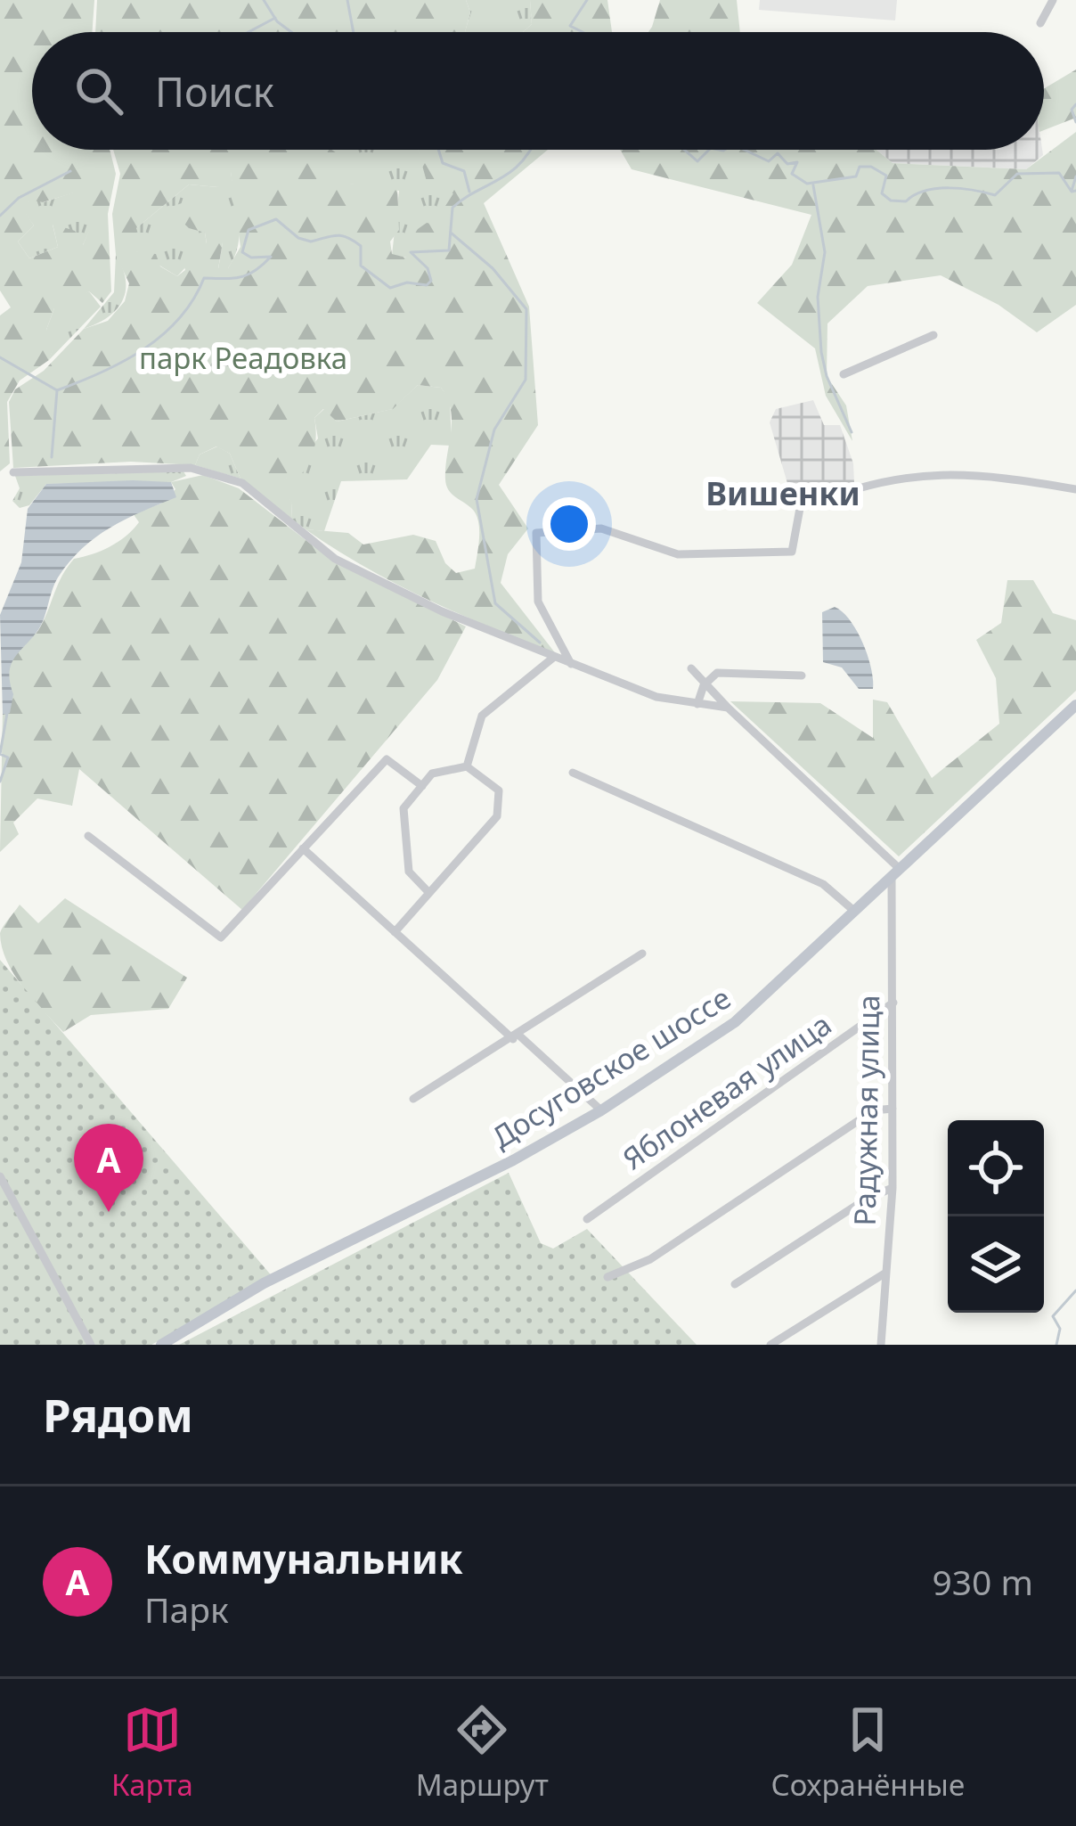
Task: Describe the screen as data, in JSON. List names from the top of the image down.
{
  "streets": {
    "main road": ["Досуговское шоссе"],
    "street": ["Яблоневая улица", "Радужная улица"]
  },
  "crossings": [
    ["Досуговское шоссе", "Радужная улица"],
    ["Яблоневая улица", "Радужная улица"]
  ],
  "districts": ["Вишенки"],
  "parks": ["парк Реадовка"],
  "page": {
    "search": "Поиск",
    "pins": "A",
    "heading": "Рядом",
    "list": [
      {
        "mark": "A",
        "name": "Коммунальник",
        "note": "Парк",
        "value": "930 m"
      }
    ],
    "nav": ["Карта", "Маршрут", "Сохранённые"]
  }
}
